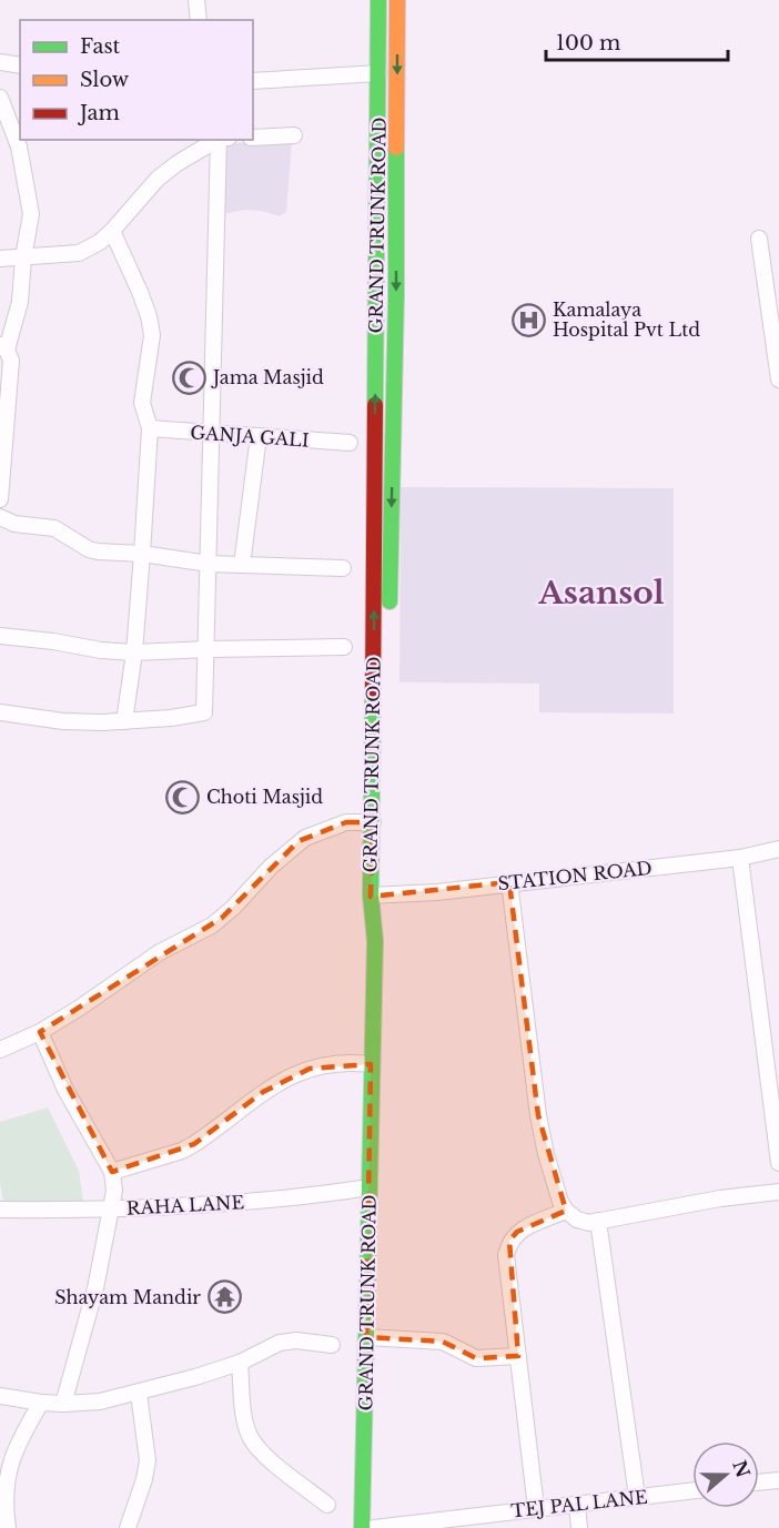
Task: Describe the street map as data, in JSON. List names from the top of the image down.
{
  "streets": {
    "main road": ["GRAND TRUNK ROAD"],
    "street": [
      "GANJA GALI",
      "STATION ROAD",
      "RAHA LANE",
      "TEJ PAL LANE"
    ]
  },
  "crossings": [
    ["GRAND TRUNK ROAD", "STATION ROAD"],
    ["GRAND TRUNK ROAD", "RAHA LANE"]
  ],
  "districts": ["Asansol"],
  "places": {
    "hospital": ["Kamalaya Hospital Pvt Ltd"],
    "mosque": ["Jama Masjid", "Choti Masjid"],
    "temple": ["Shayam Mandir"]
  },
  "legend": ["Fast", "Slow", "Jam"],
  "scale_bar": "100 m",
  "north": "right"
}
